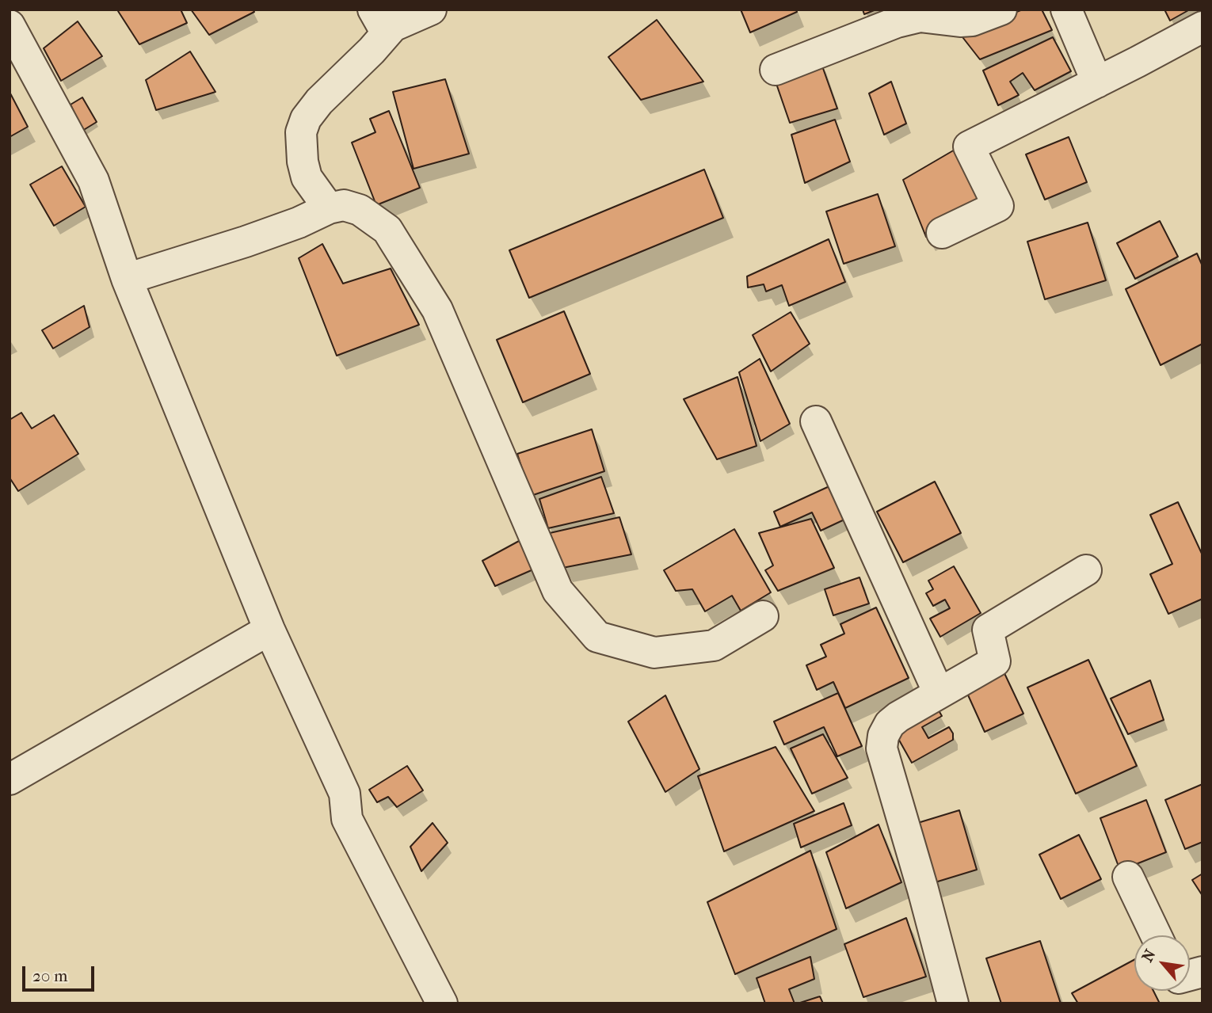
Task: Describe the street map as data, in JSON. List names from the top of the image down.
{
  "scale_bar": "20 m",
  "north": "top left"
}
